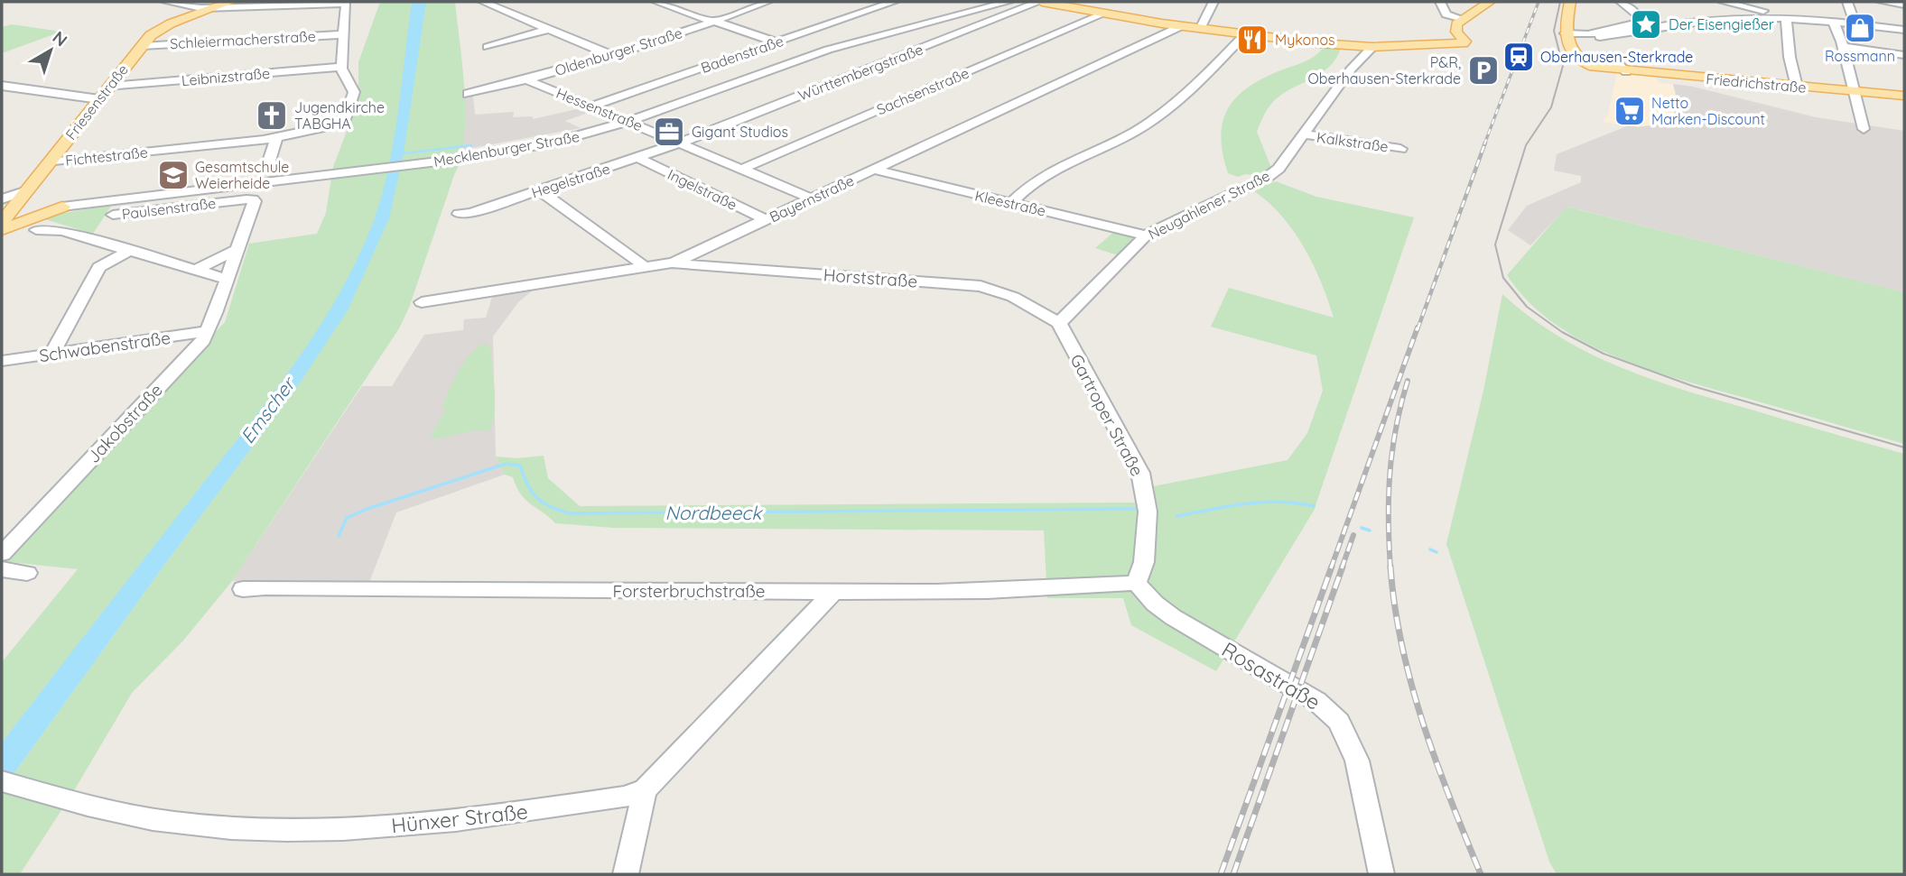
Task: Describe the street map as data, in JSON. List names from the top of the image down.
{
  "streets": {
    "main road": ["Friedrichstraße", "Friesenstraße", "Mecklenburger Straße"],
    "street": [
      "Schleiermacherstraße",
      "Oldenburger Straße",
      "Badenstraße",
      "Württembergstraße",
      "Leibnizstraße",
      "Sachsenstraße",
      "Hessenstraße",
      "Kalkstraße",
      "Fichtestraße",
      "Hegelstraße",
      "Ingelstraße",
      "Bayernstraße",
      "Kleestraße",
      "Neugahlener Straße",
      "Paulsenstraße",
      "Horststraße",
      "Schwabenstraße",
      "Gartroper Straße",
      "Jakobstraße",
      "Forsterbruchstraße",
      "Rosastraße",
      "Hünxer Straße"
    ]
  },
  "crossings": [
    ["Schleiermacherstraße", "Friesenstraße"],
    ["Oldenburger Straße", "Hessenstraße"],
    ["Badenstraße", "Hessenstraße"],
    ["Württembergstraße", "Hessenstraße"],
    ["Württembergstraße", "Hegelstraße"],
    ["Leibnizstraße", "Friesenstraße"],
    ["Leibnizstraße", "Fichtestraße"],
    ["Sachsenstraße", "Hessenstraße"],
    ["Friesenstraße", "Mecklenburger Straße"],
    ["Friesenstraße", "Fichtestraße"],
    ["Hessenstraße", "Mecklenburger Straße"],
    ["Hessenstraße", "Hegelstraße"],
    ["Hessenstraße", "Bayernstraße"],
    ["Kalkstraße", "Neugahlener Straße"],
    ["Hegelstraße", "Ingelstraße"],
    ["Ingelstraße", "Bayernstraße"],
    ["Bayernstraße", "Kleestraße"],
    ["Bayernstraße", "Horststraße"],
    ["Kleestraße", "Neugahlener Straße"],
    ["Neugahlener Straße", "Horststraße"],
    ["Neugahlener Straße", "Gartroper Straße"],
    ["Paulsenstraße", "Jakobstraße"],
    ["Horststraße", "Gartroper Straße"],
    ["Schwabenstraße", "Jakobstraße"],
    ["Gartroper Straße", "Forsterbruchstraße"],
    ["Gartroper Straße", "Rosastraße"],
    ["Forsterbruchstraße", "Rosastraße"]
  ],
  "water": ["Emscher", "Nordbeeck"],
  "places": {
    "place": ["Der Eisengießer"],
    "shop": ["Rossmann"],
    "restaurant": ["Mykonos"],
    "station": ["Oberhausen-Sterkrade"],
    "parking": ["P&R, Oberhausen-Sterkrade"],
    "supermarket": ["Netto Marken-Discount"],
    "church": ["Jugendkirche TABGHA"],
    "office": ["Gigant Studios"],
    "school or university": ["Gesamtschule Weierheide"]
  },
  "north": "top right"
}
